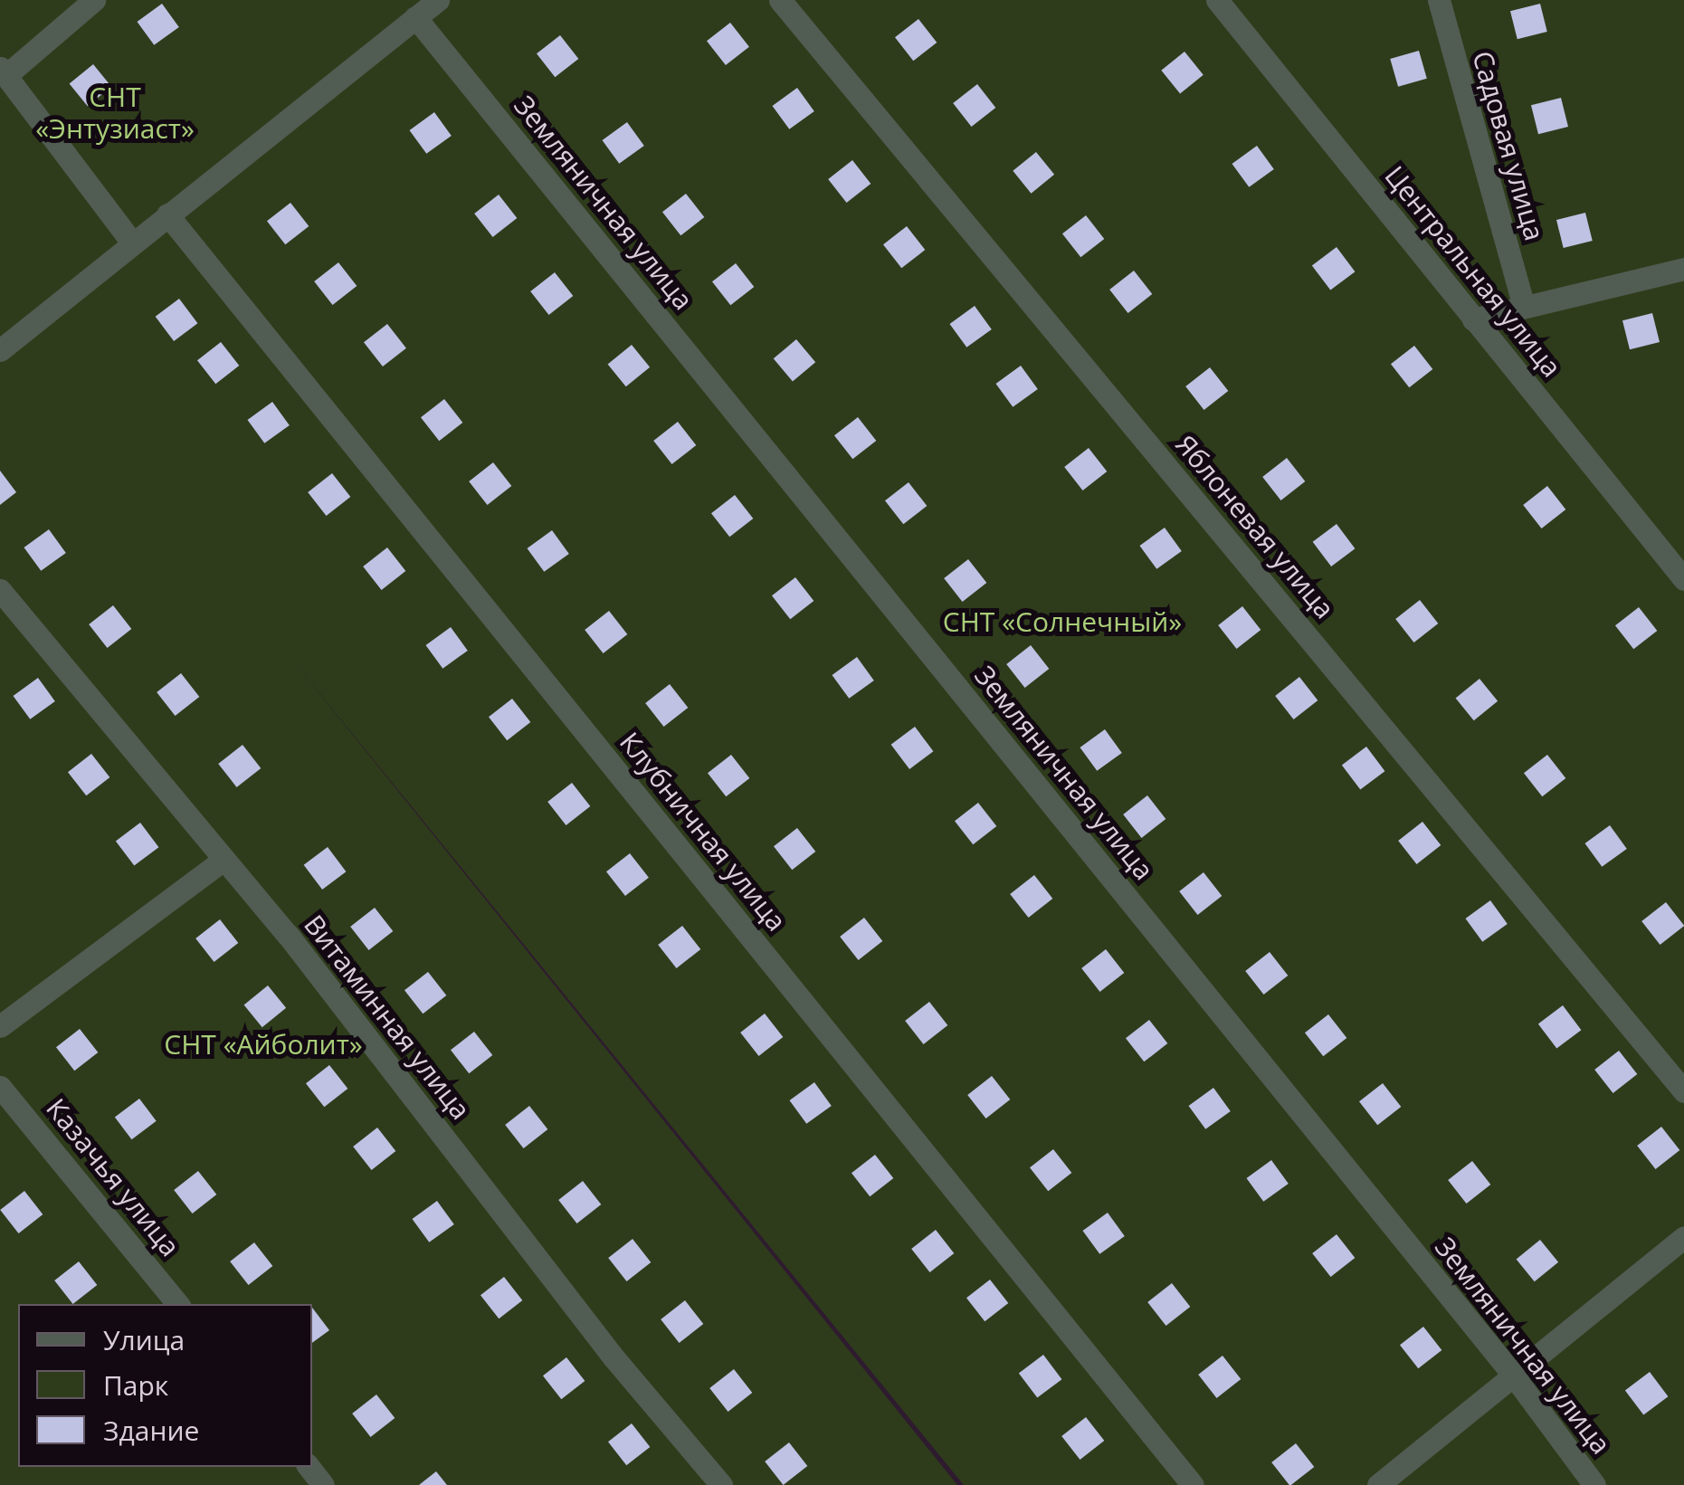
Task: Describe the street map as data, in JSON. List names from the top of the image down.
{
  "streets": {
    "street": [
      "Садовая улица",
      "Земляничная улица",
      "Центральная улица",
      "Яблоневая улица",
      "Клубничная улица",
      "Витаминная улица",
      "Казачья улица"
    ]
  },
  "parks": ["СНТ «Энтузиаст»", "СНТ «Солнечный»", "СНТ «Айболит»"],
  "legend": ["Улица", "Парк", "Здание"]
}
